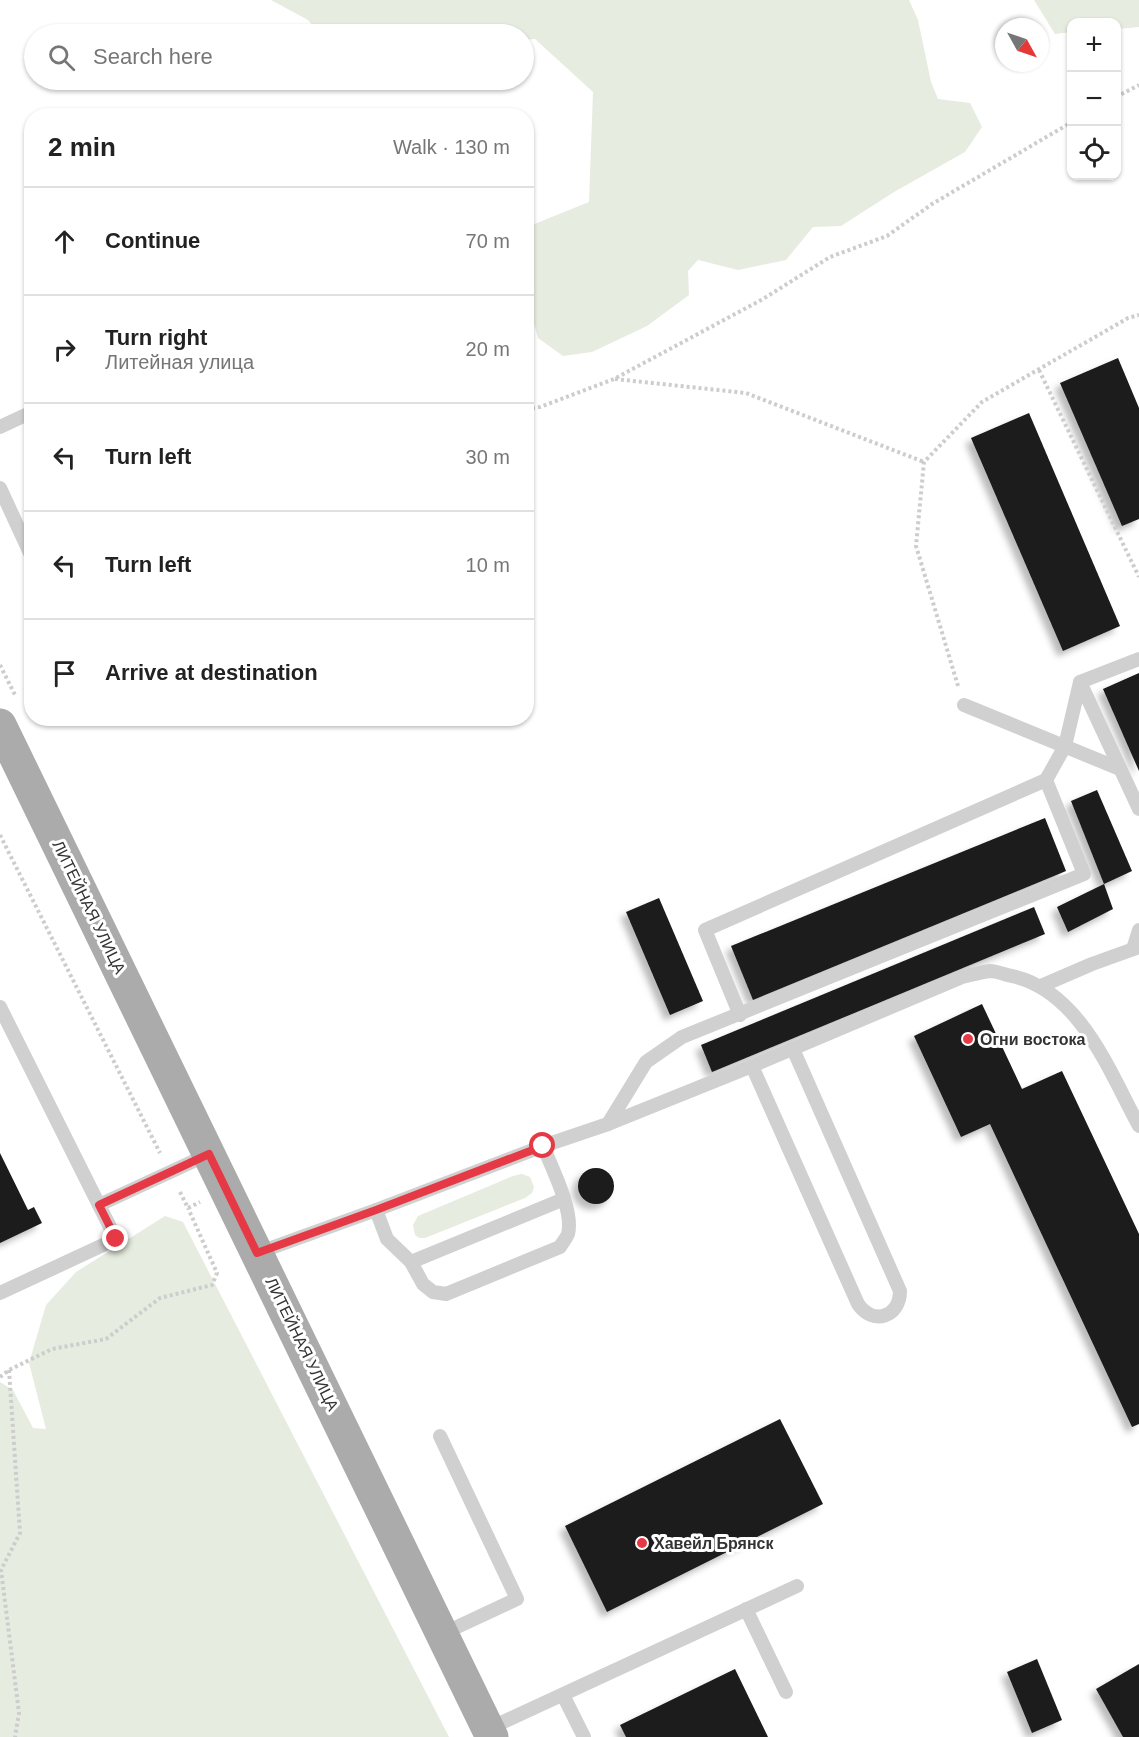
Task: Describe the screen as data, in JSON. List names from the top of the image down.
{
  "streets": {
    "main road": ["ЛИТЕЙНАЯ УЛИЦА"]
  },
  "places": ["Огни востока", "Хавейл Брянск"],
  "north": "bottom right",
  "page": {
    "map_buttons": ["+", "−"],
    "search": "Search here",
    "heading": ["2 min", "Walk · 130 m"],
    "list": [
      ["Continue", "70 m"],
      ["Turn right", "Литейная улица", "20 m"],
      ["Turn left", "30 m"],
      ["Turn left", "10 m"],
      "Arrive at destination"
    ]
  }
}
